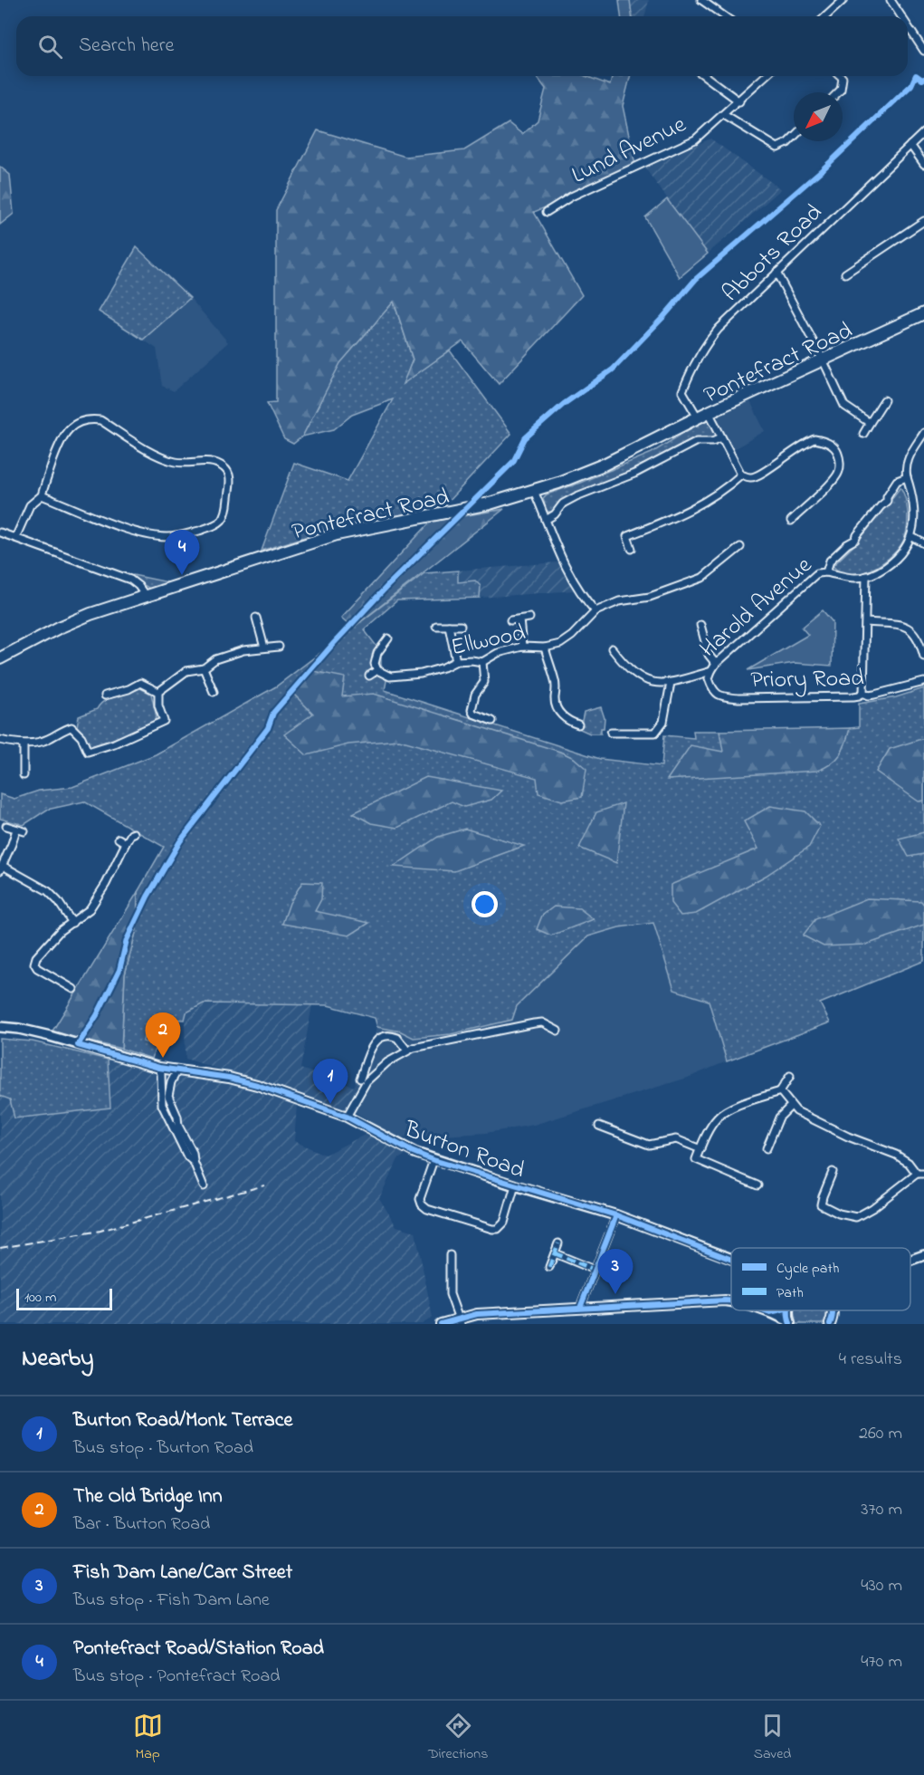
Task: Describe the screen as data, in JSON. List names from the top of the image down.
{
  "streets": {
    "highway": ["Pontefract Road"],
    "street": [
      "Lund Avenue",
      "Abbots Road",
      "Harold Avenue",
      "Ellwood",
      "Priory Road",
      "Burton Road"
    ]
  },
  "crossings": [
    ["Abbots Road", "Pontefract Road"],
    ["Harold Avenue", "Priory Road"]
  ],
  "legend": ["Cycle path", "Path"],
  "scale_bar": "100 m",
  "north": "bottom left",
  "page": {
    "search": "Search here",
    "pins": [
      "4",
      "2",
      "1",
      "3"
    ],
    "scale": "100 m",
    "heading": ["Nearby", "4 results"],
    "list": [
      {
        "mark": "1",
        "name": "Burton Road/Monk Terrace",
        "note": "Bus stop · Burton Road",
        "value": "260 m"
      },
      {
        "mark": "2",
        "name": "The Old Bridge Inn",
        "note": "Bar · Burton Road",
        "value": "370 m"
      },
      {
        "mark": "3",
        "name": "Fish Dam Lane/Carr Street",
        "note": "Bus stop · Fish Dam Lane",
        "value": "430 m"
      },
      {
        "mark": "4",
        "name": "Pontefract Road/Station Road",
        "note": "Bus stop · Pontefract Road",
        "value": "470 m"
      }
    ],
    "nav": ["Map", "Directions", "Saved"]
  }
}
